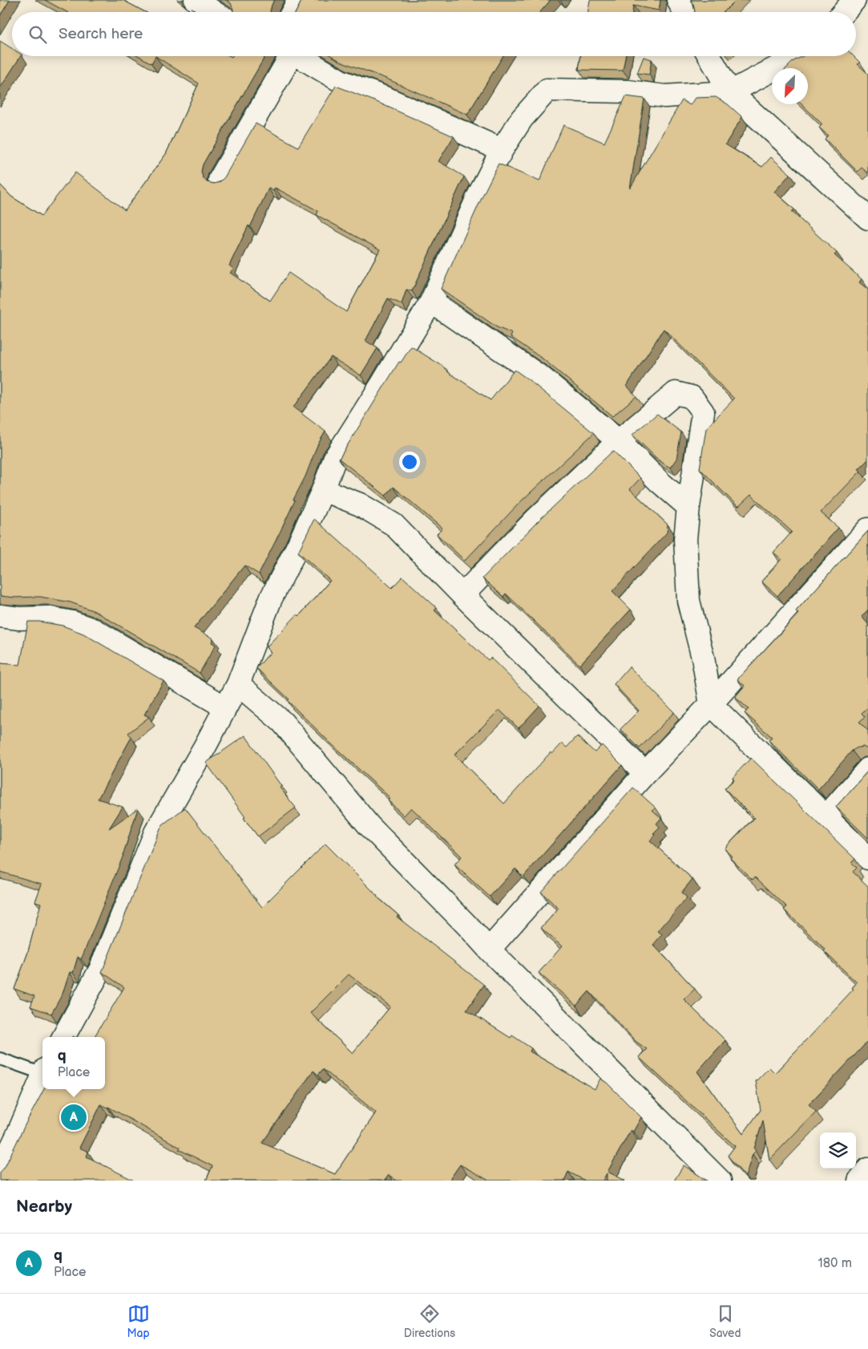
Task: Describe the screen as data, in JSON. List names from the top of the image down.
{
  "north": "bottom left",
  "page": {
    "search": "Search here",
    "popup": ["q", "Place"],
    "pins": "A",
    "heading": "Nearby",
    "list": [
      {
        "mark": "A",
        "name": "q",
        "note": "Place",
        "value": "180 m"
      }
    ],
    "nav": ["Map", "Directions", "Saved"]
  }
}
